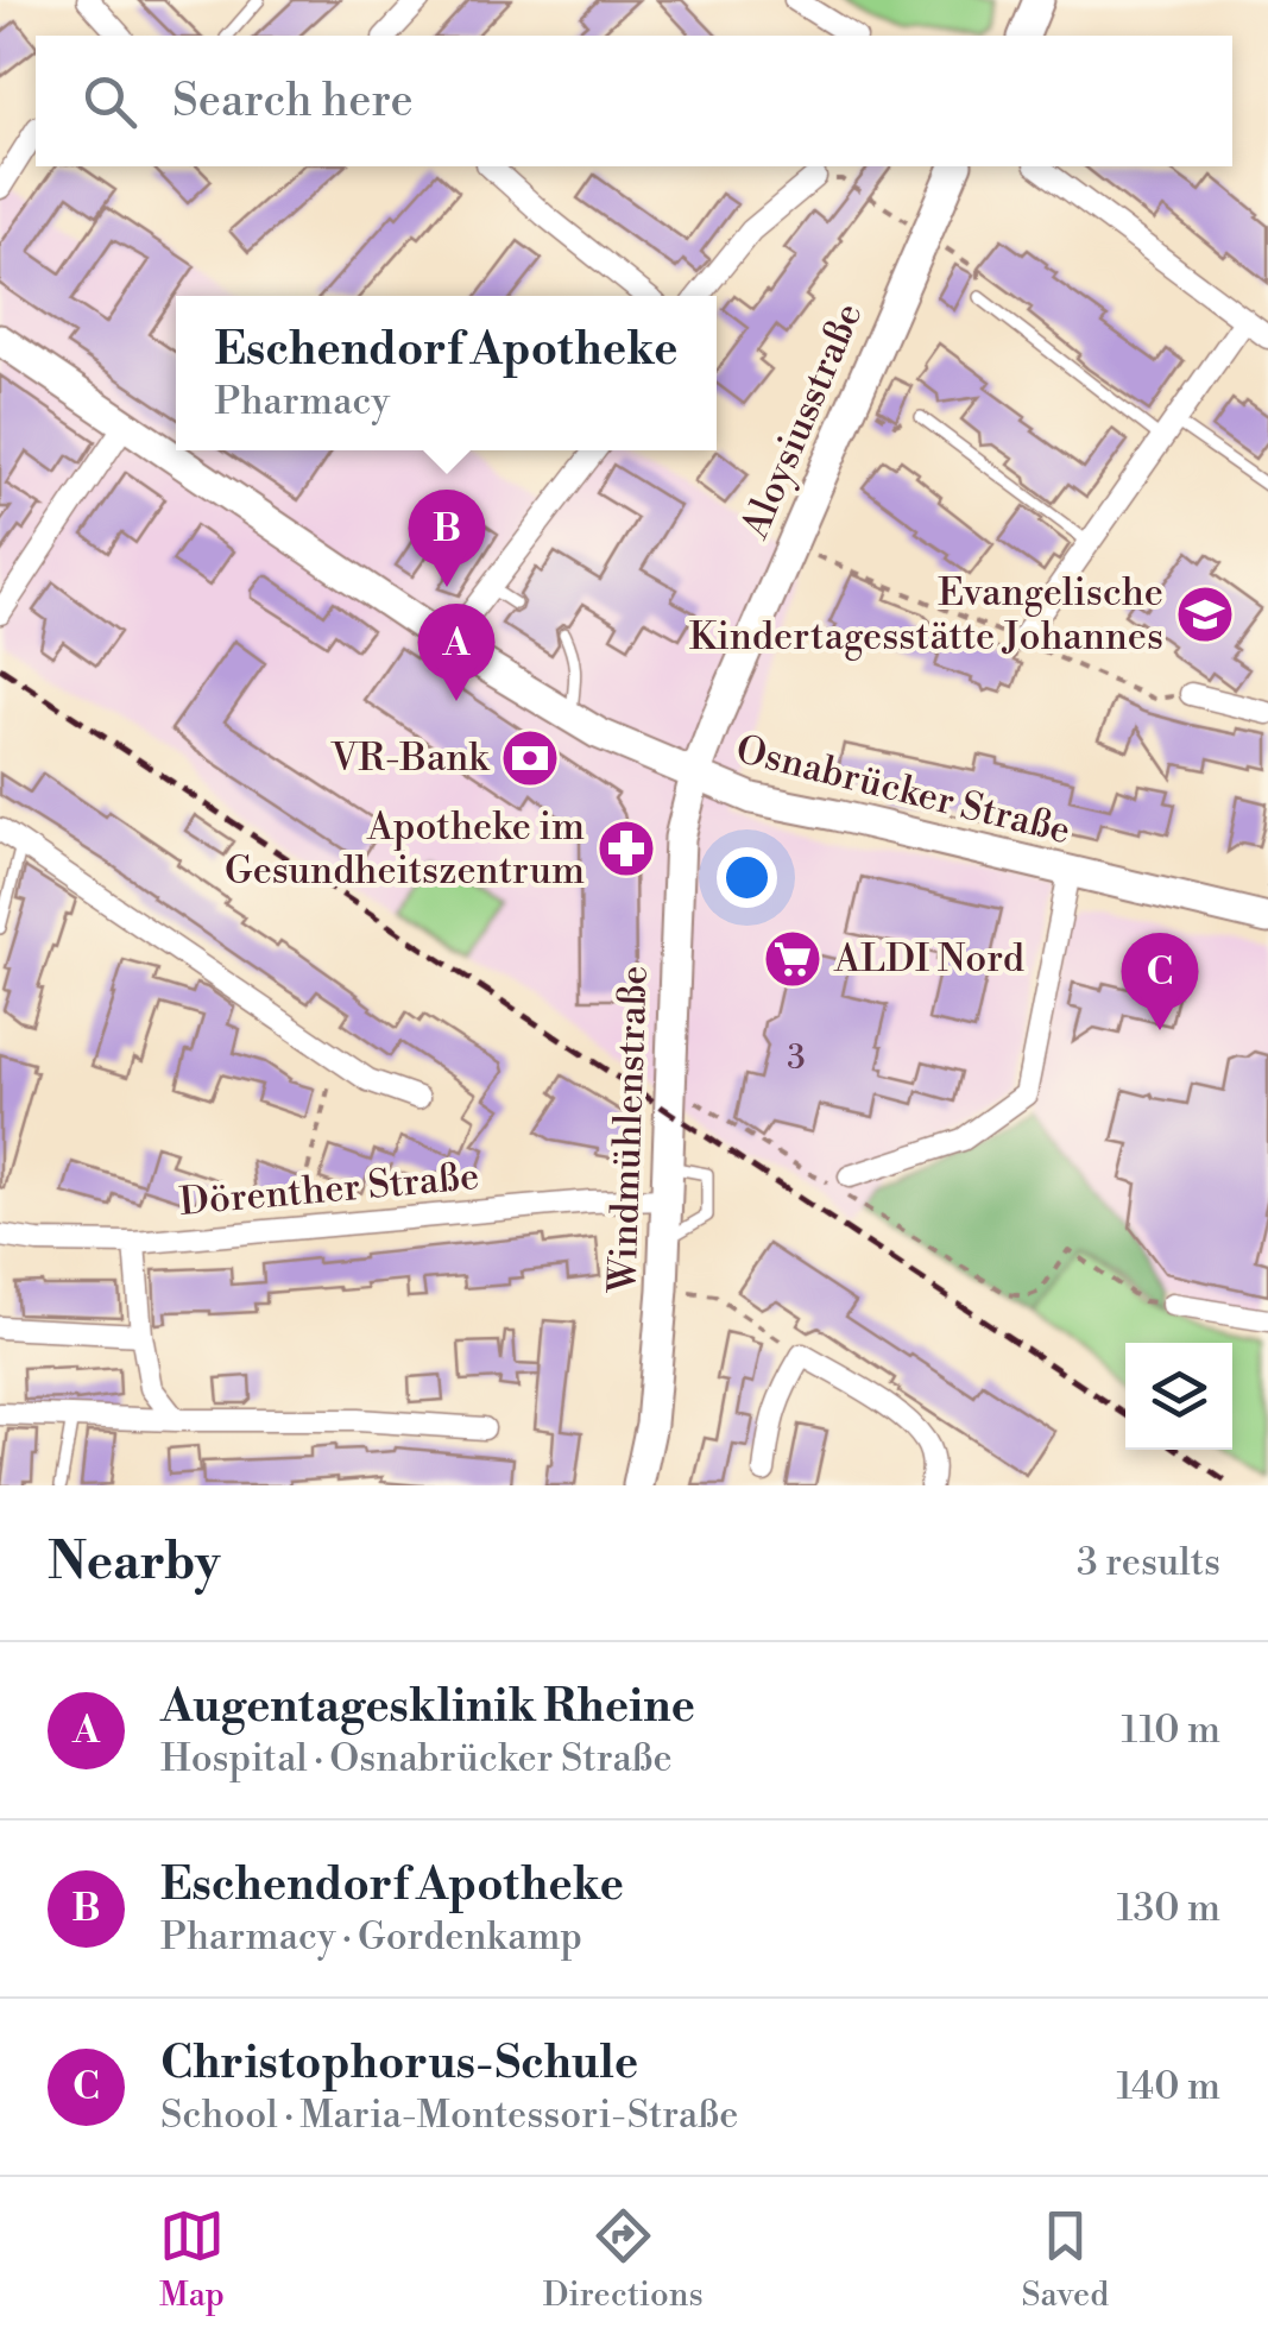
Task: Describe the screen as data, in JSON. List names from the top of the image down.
{
  "streets": {
    "street": [
      "Aloysiusstraße",
      "Osnabrücker Straße",
      "Windmühlenstraße",
      "Dörenther Straße"
    ]
  },
  "crossings": [
    ["Aloysiusstraße", "Osnabrücker Straße"],
    ["Aloysiusstraße", "Windmühlenstraße"],
    ["Osnabrücker Straße", "Windmühlenstraße"],
    ["Windmühlenstraße", "Dörenther Straße"]
  ],
  "places": {
    "school or university": ["Evangelische Kindertagesstätte Johannes"],
    "bank": ["VR-Bank"],
    "pharmacy": ["Apotheke im Gesundheitszentrum"],
    "supermarket": ["ALDI Nord"]
  },
  "house_numbers": ["3"],
  "page": {
    "search": "Search here",
    "popup": ["Eschendorf Apotheke", "Pharmacy"],
    "pins": ["B", "A", "C"],
    "heading": ["Nearby", "3 results"],
    "list": [
      {
        "mark": "A",
        "name": "Augentagesklinik Rheine",
        "note": "Hospital · Osnabrücker Straße",
        "value": "110 m"
      },
      {
        "mark": "B",
        "name": "Eschendorf Apotheke",
        "note": "Pharmacy · Gordenkamp",
        "value": "130 m"
      },
      {
        "mark": "C",
        "name": "Christophorus-Schule",
        "note": "School · Maria-Montessori-Straße",
        "value": "140 m"
      }
    ],
    "nav": ["Map", "Directions", "Saved"]
  }
}
